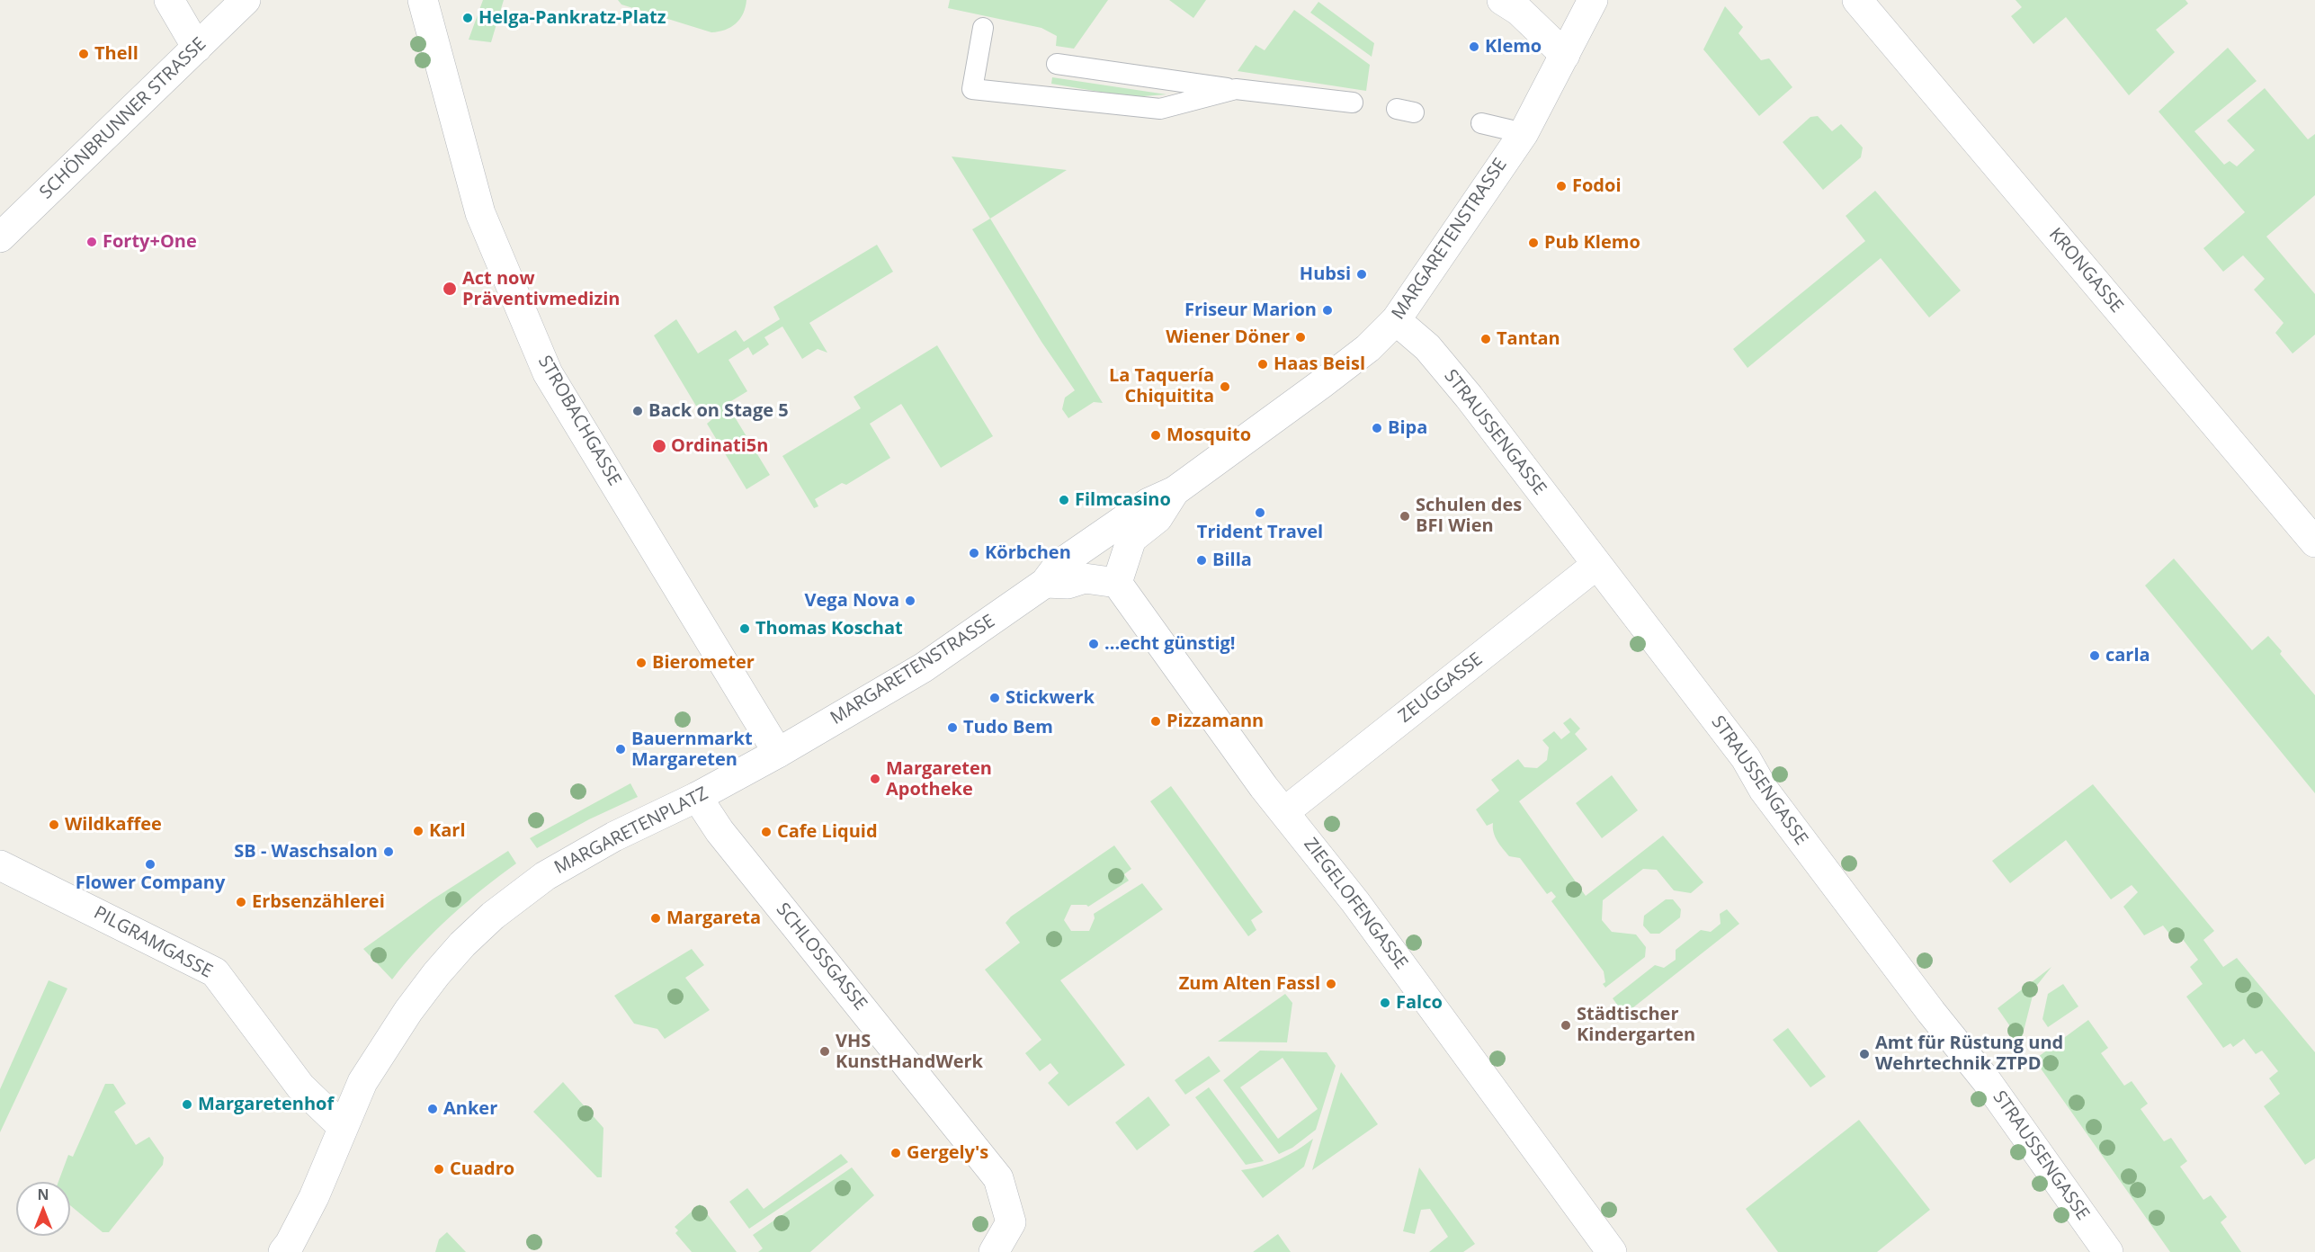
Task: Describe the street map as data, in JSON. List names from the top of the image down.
{
  "streets": {
    "street": [
      "SCHÖNBRUNNER STRASSE",
      "MARGARETENSTRASSE",
      "KRONGASSE",
      "STROBACHGASSE",
      "STRAUSSENGASSE",
      "ZEUGGASSE",
      "MARGARETENPLATZ",
      "ZIEGELOFENGASSE",
      "PILGRAMGASSE",
      "SCHLOSSGASSE"
    ]
  },
  "crossings": [
    ["MARGARETENSTRASSE", "STROBACHGASSE"],
    ["MARGARETENSTRASSE", "STRAUSSENGASSE"],
    ["MARGARETENSTRASSE", "MARGARETENPLATZ"],
    ["MARGARETENSTRASSE", "ZIEGELOFENGASSE"],
    ["STROBACHGASSE", "MARGARETENPLATZ"],
    ["STRAUSSENGASSE", "ZEUGGASSE"],
    ["ZEUGGASSE", "ZIEGELOFENGASSE"],
    ["MARGARETENPLATZ", "PILGRAMGASSE"],
    ["MARGARETENPLATZ", "SCHLOSSGASSE"]
  ],
  "places": [
    "Helga-Pankratz-Platz",
    "Klemo",
    "Thell",
    "Fodoi",
    "Forty+One",
    "Pub Klemo",
    "Hubsi",
    "Act now Präventivmedizin",
    "Friseur Marion",
    "Wiener Döner",
    "Tantan",
    "Haas Beisl",
    "La Taquería Chiquitita",
    "Back on Stage 5",
    "Bipa",
    "Mosquito",
    "Ordinati5n",
    "Filmcasino",
    "Trident Travel",
    "Schulen des BFI Wien",
    "Körbchen",
    "Billa",
    "Vega Nova",
    "Thomas Koschat",
    "...echt günstig!",
    "carla",
    "Bierometer",
    "Stickwerk",
    "Pizzamann",
    "Tudo Bem",
    "Bauernmarkt Margareten",
    "Margareten Apotheke",
    "Wildkaffee",
    "Karl",
    "Cafe Liquid",
    "SB - Waschsalon",
    "Flower Company",
    "Erbsenzählerei",
    "Margareta",
    "Zum Alten Fassl",
    "Falco",
    "Städtischer Kindergarten",
    "VHS KunstHandWerk",
    "Amt für Rüstung und Wehrtechnik ZTPD",
    "Margaretenhof",
    "Anker",
    "Gergely's",
    "Cuadro"
  ],
  "north": "top"
}
